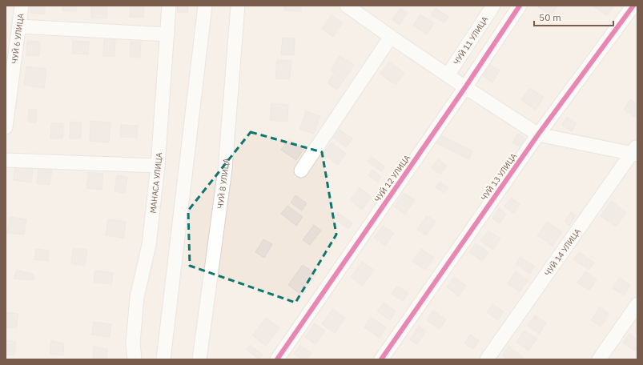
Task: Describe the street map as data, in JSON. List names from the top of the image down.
{
  "streets": {
    "street": [
      "ЧУЙ 6 УЛИЦА",
      "ЧУЙ 11 УЛИЦА",
      "ЧУЙ 13 УЛИЦА",
      "ЧУЙ 12 УЛИЦА",
      "ЧУЙ 8 УЛИЦА",
      "МАНАСА УЛИЦА",
      "ЧУЙ 14 УЛИЦА"
    ]
  },
  "scale_bar": "50 m"
}
